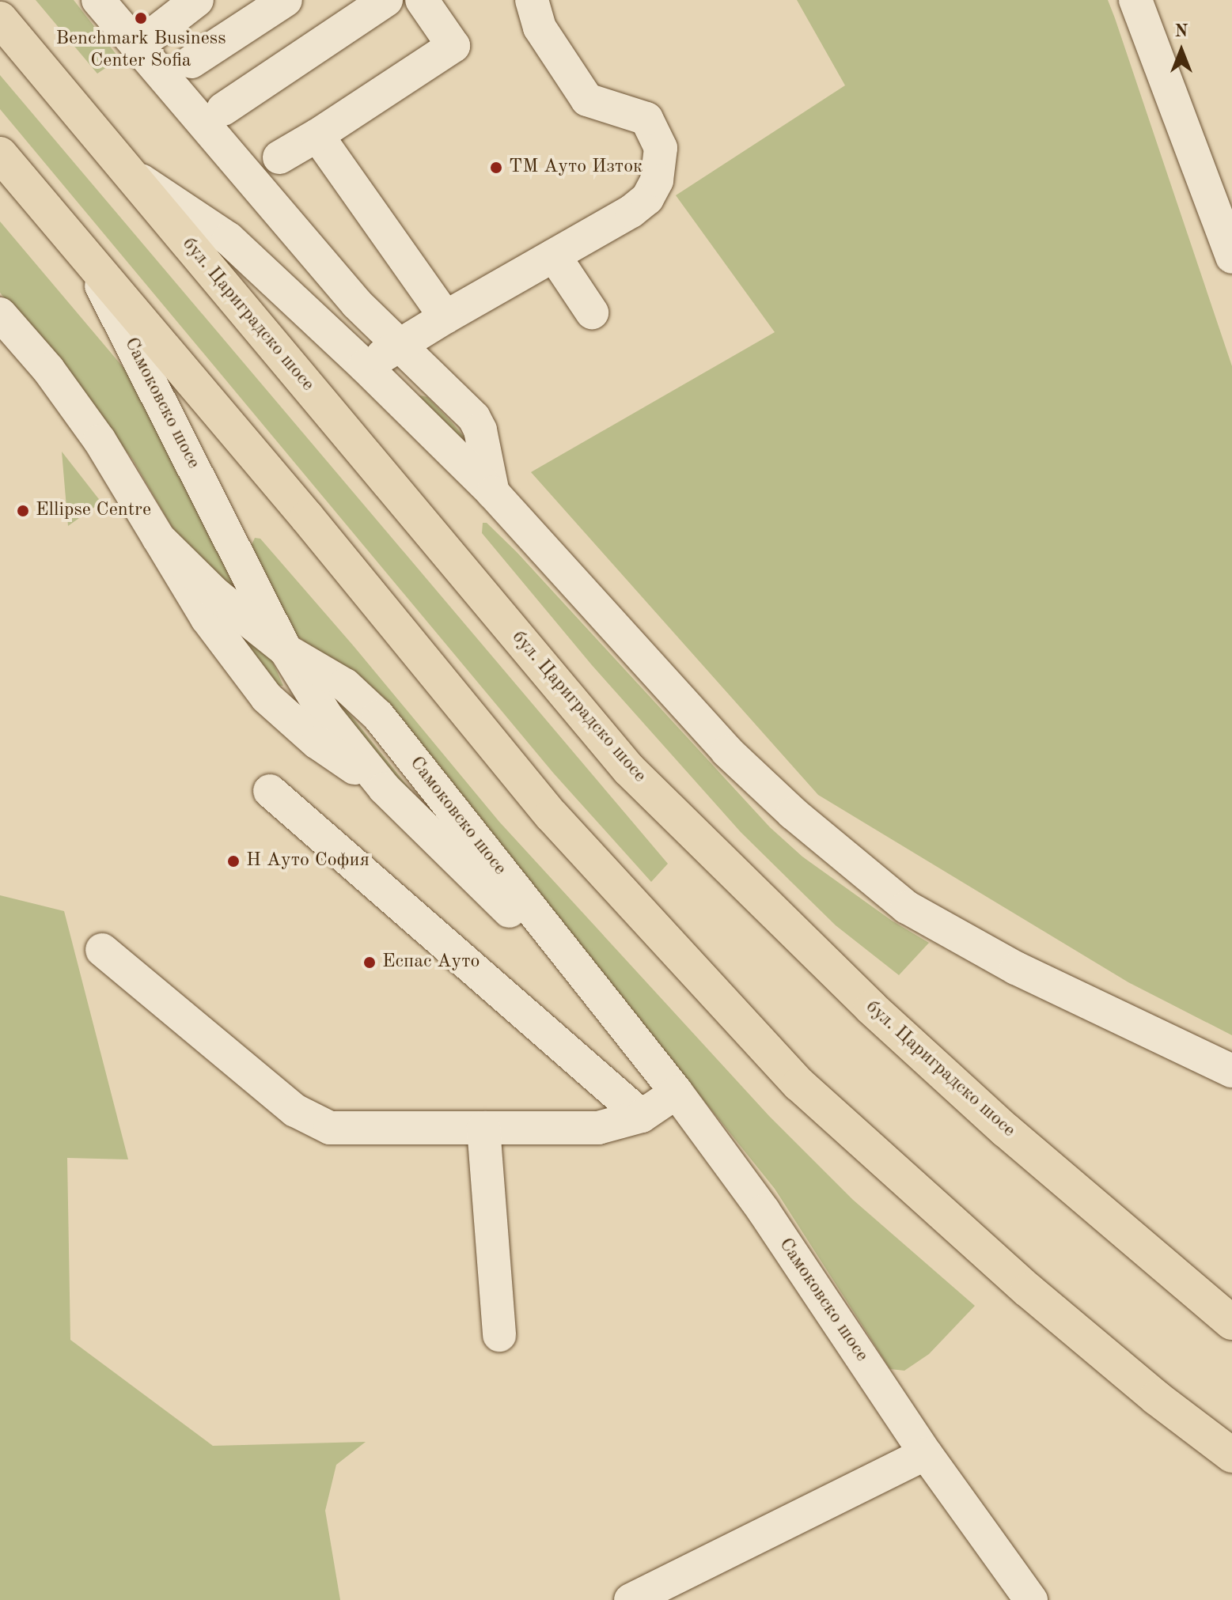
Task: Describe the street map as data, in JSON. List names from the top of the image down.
{
  "streets": {
    "highway": ["бул. Цариградско шосе"],
    "street": ["Самоковско шосе"]
  },
  "places": [
    "Benchmark Business Center Sofia",
    "ТМ Ауто Изток",
    "Ellipse Centre",
    "Н Ауто София",
    "Еспас Ауто"
  ],
  "north": "top"
}
